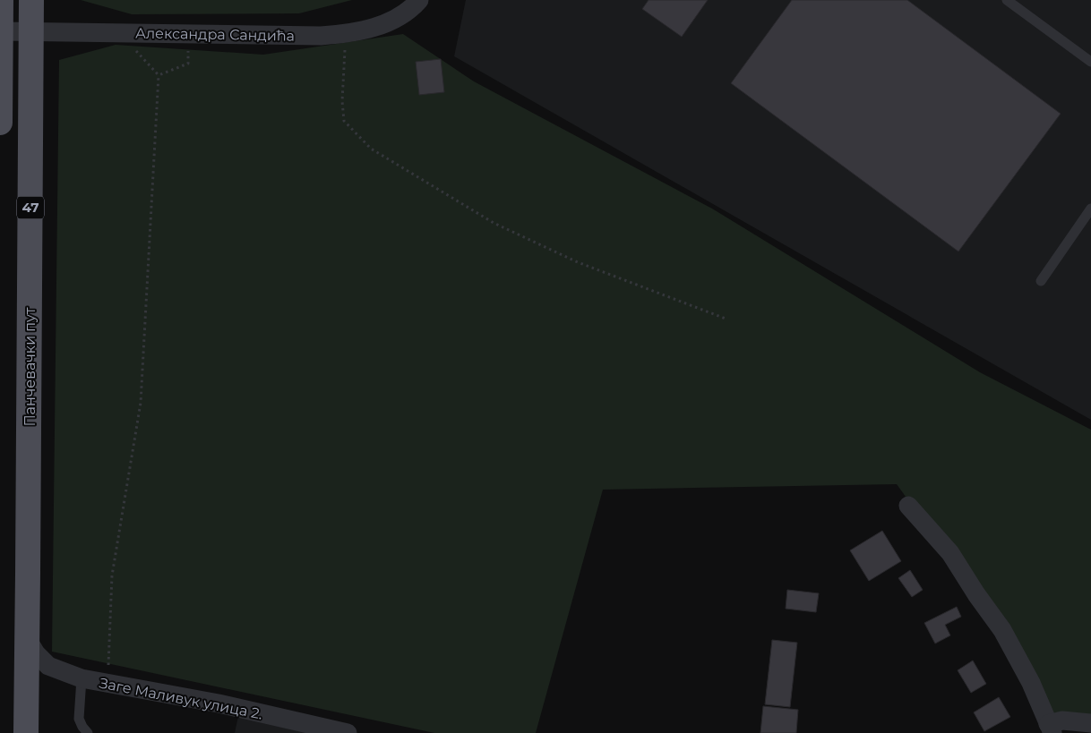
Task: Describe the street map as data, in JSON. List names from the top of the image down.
{
  "streets": {
    "main road": ["47", "Панчевачки пут"],
    "street": ["Александра Сандића", "Заге Маливук улица 2."]
  },
  "crossings": [
    ["Александра Сандића", "Панчевачки пут"],
    ["Панчевачки пут", "Заге Маливук улица 2."]
  ]
}
